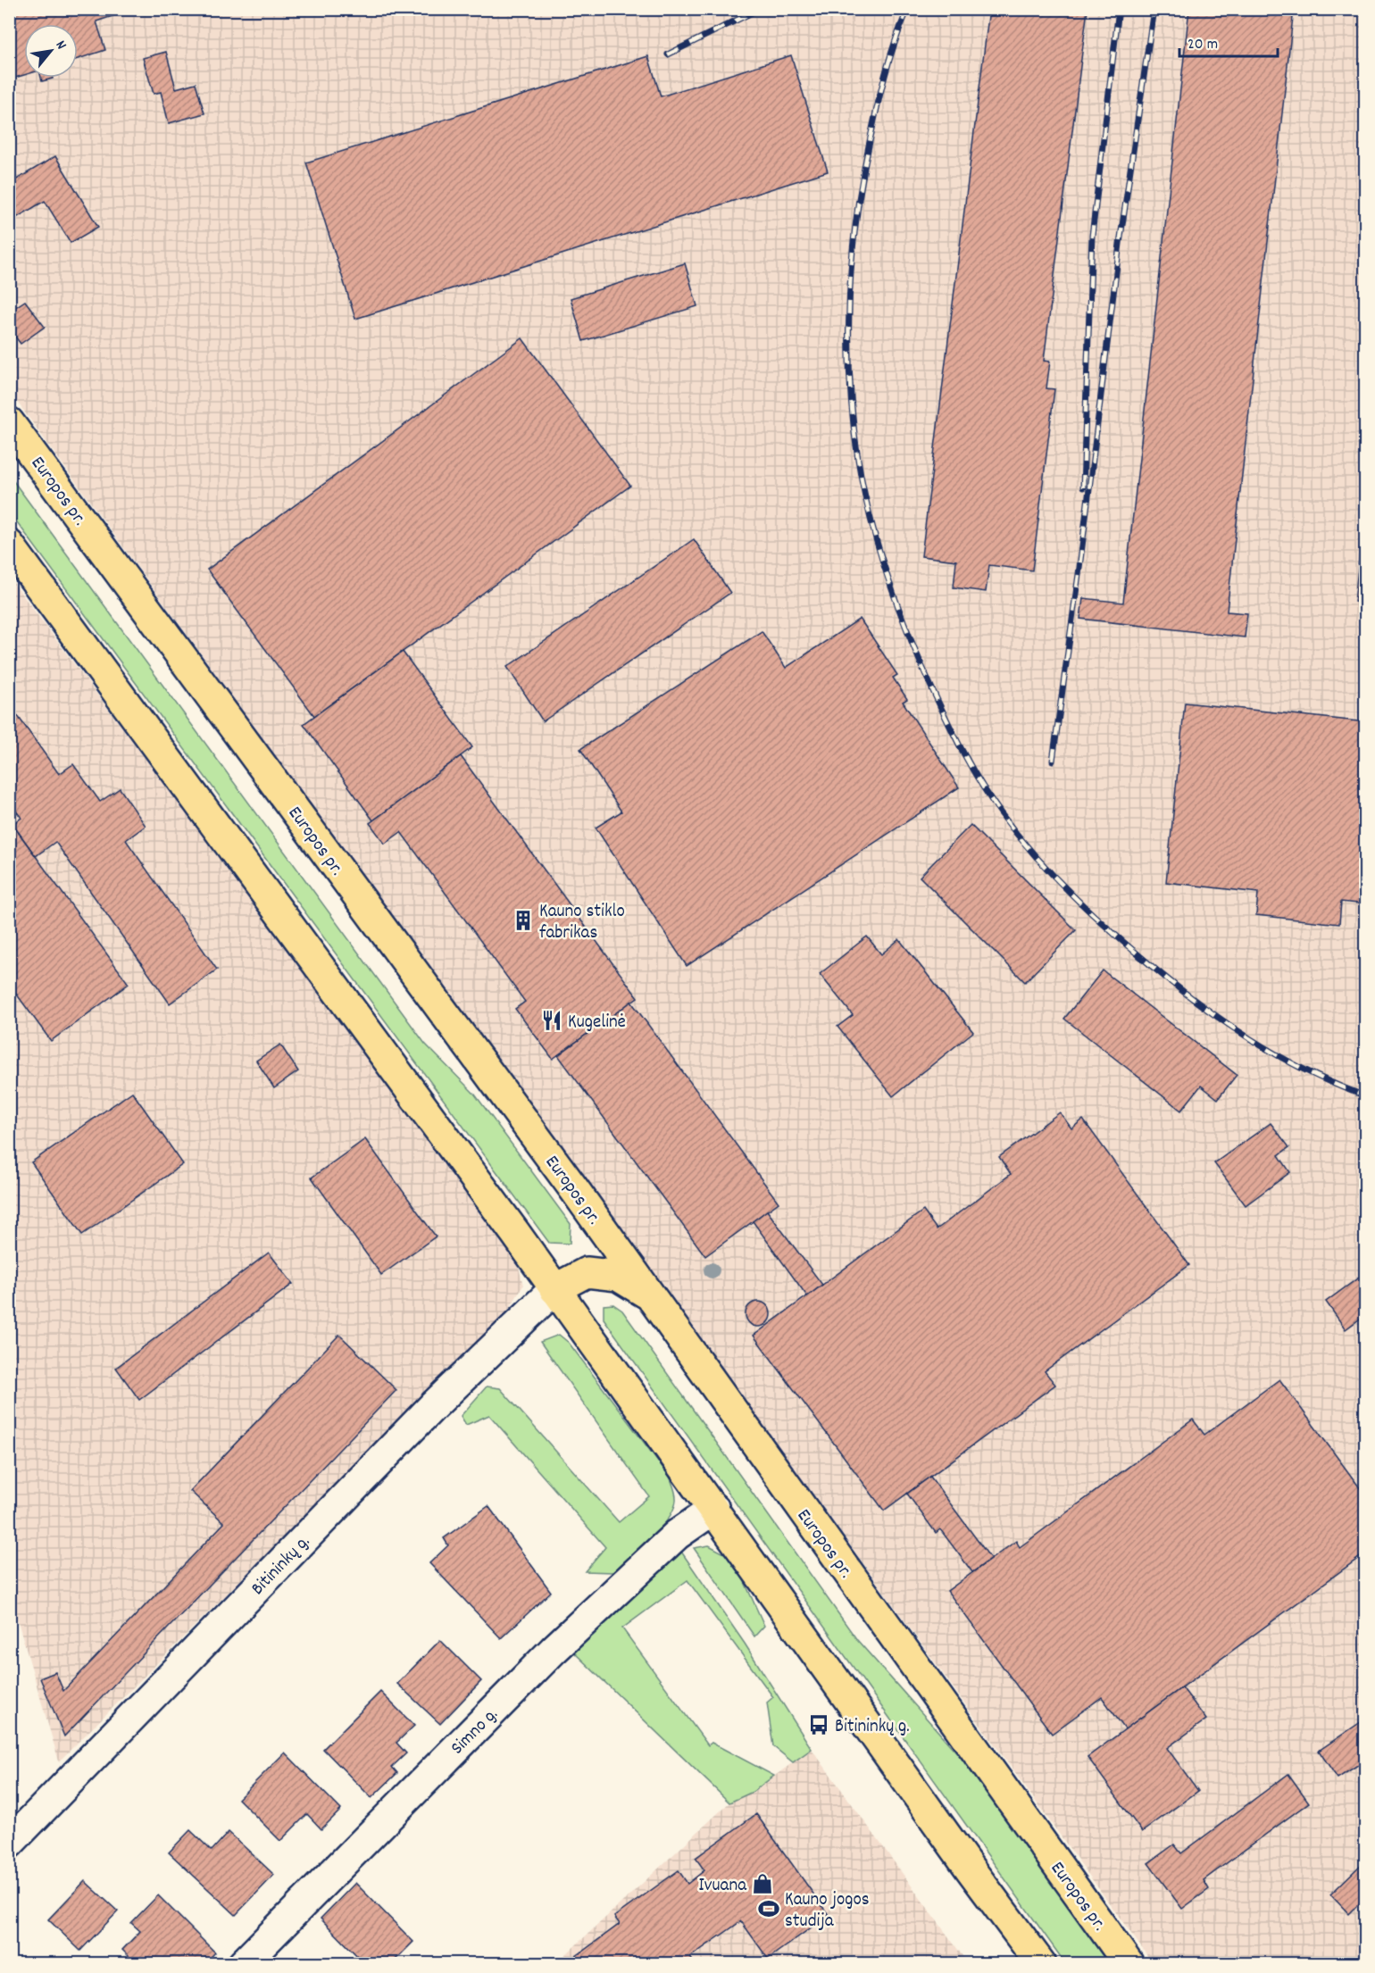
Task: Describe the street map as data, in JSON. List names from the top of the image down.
{
  "streets": {
    "main road": ["Europos pr."],
    "street": ["Bitininkų g.", "Simno g."]
  },
  "places": {
    "building": ["Kauno stiklo fabrikas"],
    "restaurant": ["Kugelinė"],
    "bus stop": ["Bitininkų g."],
    "shop": ["Ivuana"],
    "sports": ["Kauno jogos studija"]
  },
  "scale_bar": "20 m",
  "north": "top right"
}
